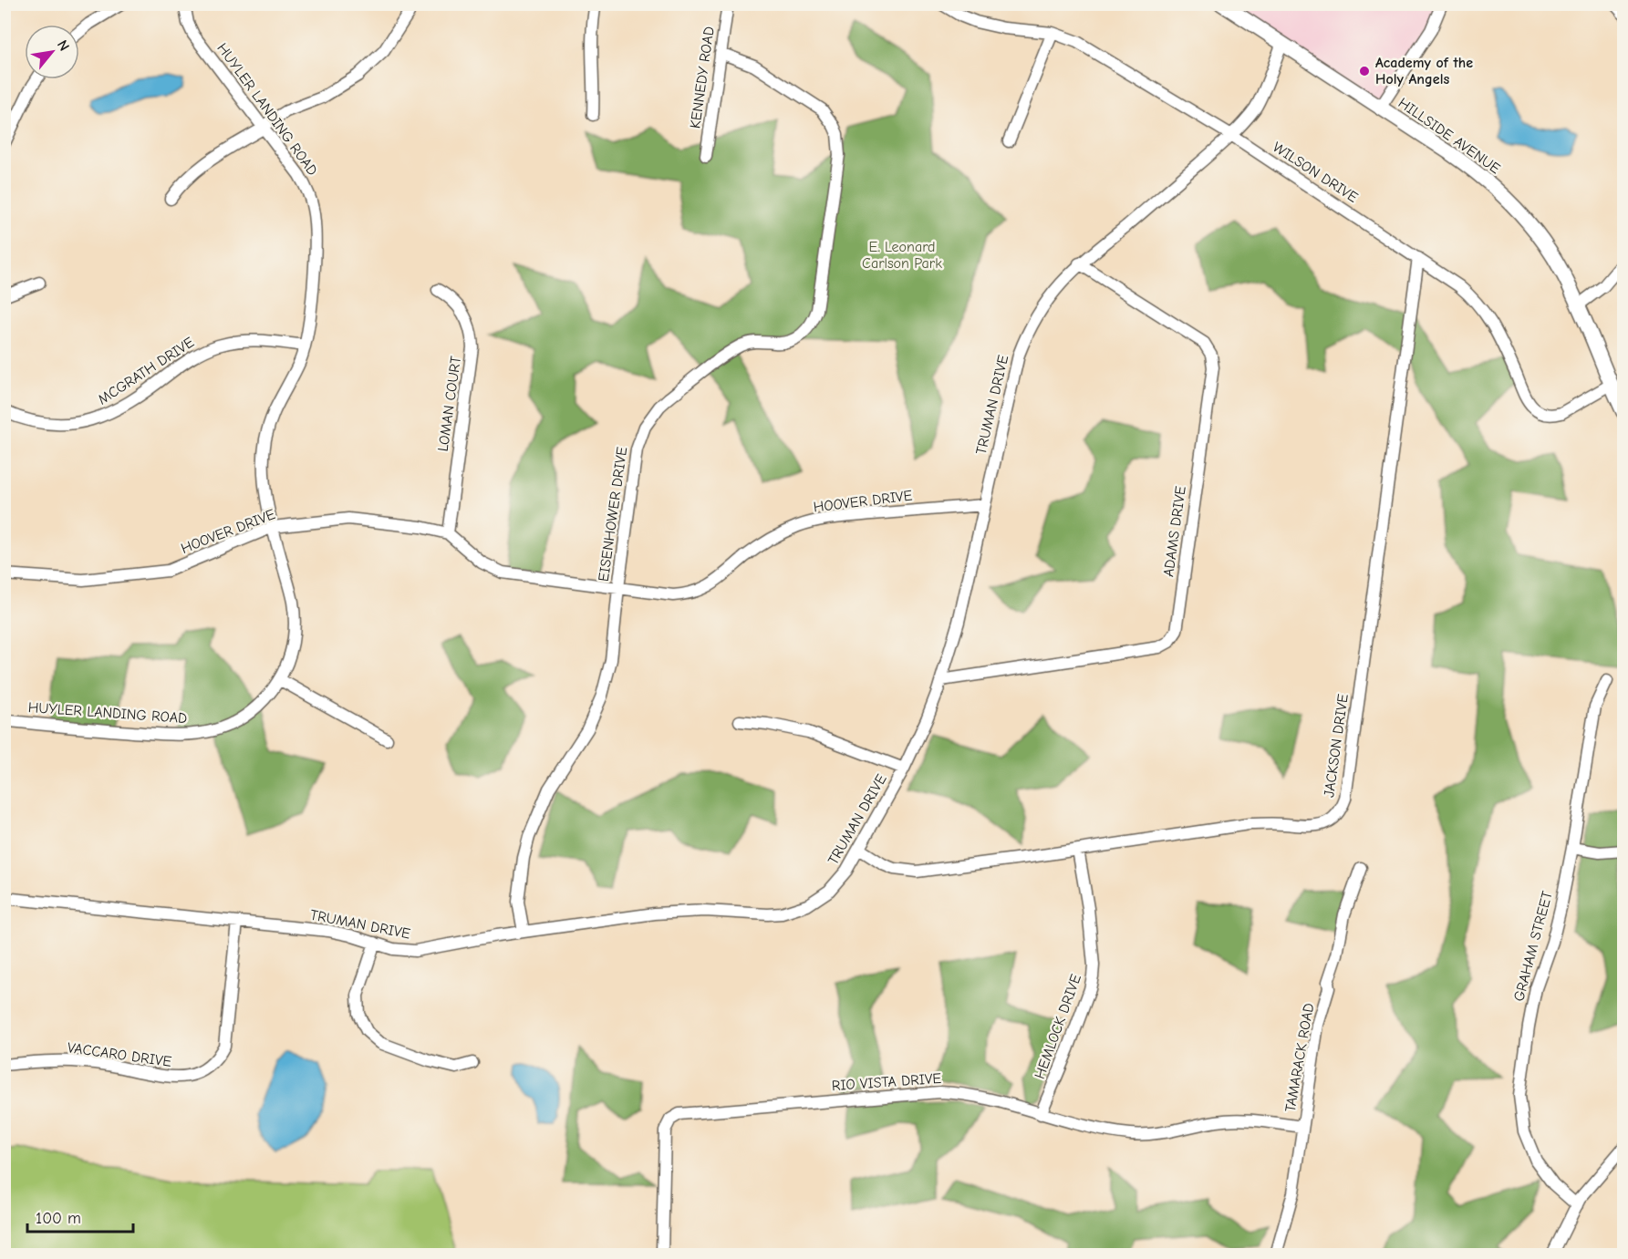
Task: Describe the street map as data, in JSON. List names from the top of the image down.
{
  "streets": {
    "main road": ["HILLSIDE AVENUE"],
    "street": [
      "KENNEDY ROAD",
      "HUYLER LANDING ROAD",
      "WILSON DRIVE",
      "MCGRATH DRIVE",
      "LOMAN COURT",
      "TRUMAN DRIVE",
      "HOOVER DRIVE",
      "EISENHOWER DRIVE",
      "ADAMS DRIVE",
      "JACKSON DRIVE",
      "GRAHAM STREET",
      "HEMLOCK DRIVE",
      "VACCARO DRIVE",
      "TAMARACK ROAD",
      "RIO VISTA DRIVE"
    ]
  },
  "crossings": [
    ["KENNEDY ROAD", "EISENHOWER DRIVE"],
    ["HUYLER LANDING ROAD", "MCGRATH DRIVE"],
    ["HUYLER LANDING ROAD", "HOOVER DRIVE"],
    ["HILLSIDE AVENUE", "WILSON DRIVE"],
    ["HILLSIDE AVENUE", "TRUMAN DRIVE"],
    ["WILSON DRIVE", "TRUMAN DRIVE"],
    ["WILSON DRIVE", "JACKSON DRIVE"],
    ["LOMAN COURT", "HOOVER DRIVE"],
    ["TRUMAN DRIVE", "HOOVER DRIVE"],
    ["TRUMAN DRIVE", "EISENHOWER DRIVE"],
    ["TRUMAN DRIVE", "ADAMS DRIVE"],
    ["TRUMAN DRIVE", "JACKSON DRIVE"],
    ["TRUMAN DRIVE", "VACCARO DRIVE"],
    ["HOOVER DRIVE", "EISENHOWER DRIVE"],
    ["JACKSON DRIVE", "HEMLOCK DRIVE"],
    ["HEMLOCK DRIVE", "RIO VISTA DRIVE"],
    ["TAMARACK ROAD", "RIO VISTA DRIVE"]
  ],
  "parks": ["E. Leonard Carlson Park"],
  "places": ["Academy of the Holy Angels"],
  "scale_bar": "100 m",
  "north": "top right"
}
